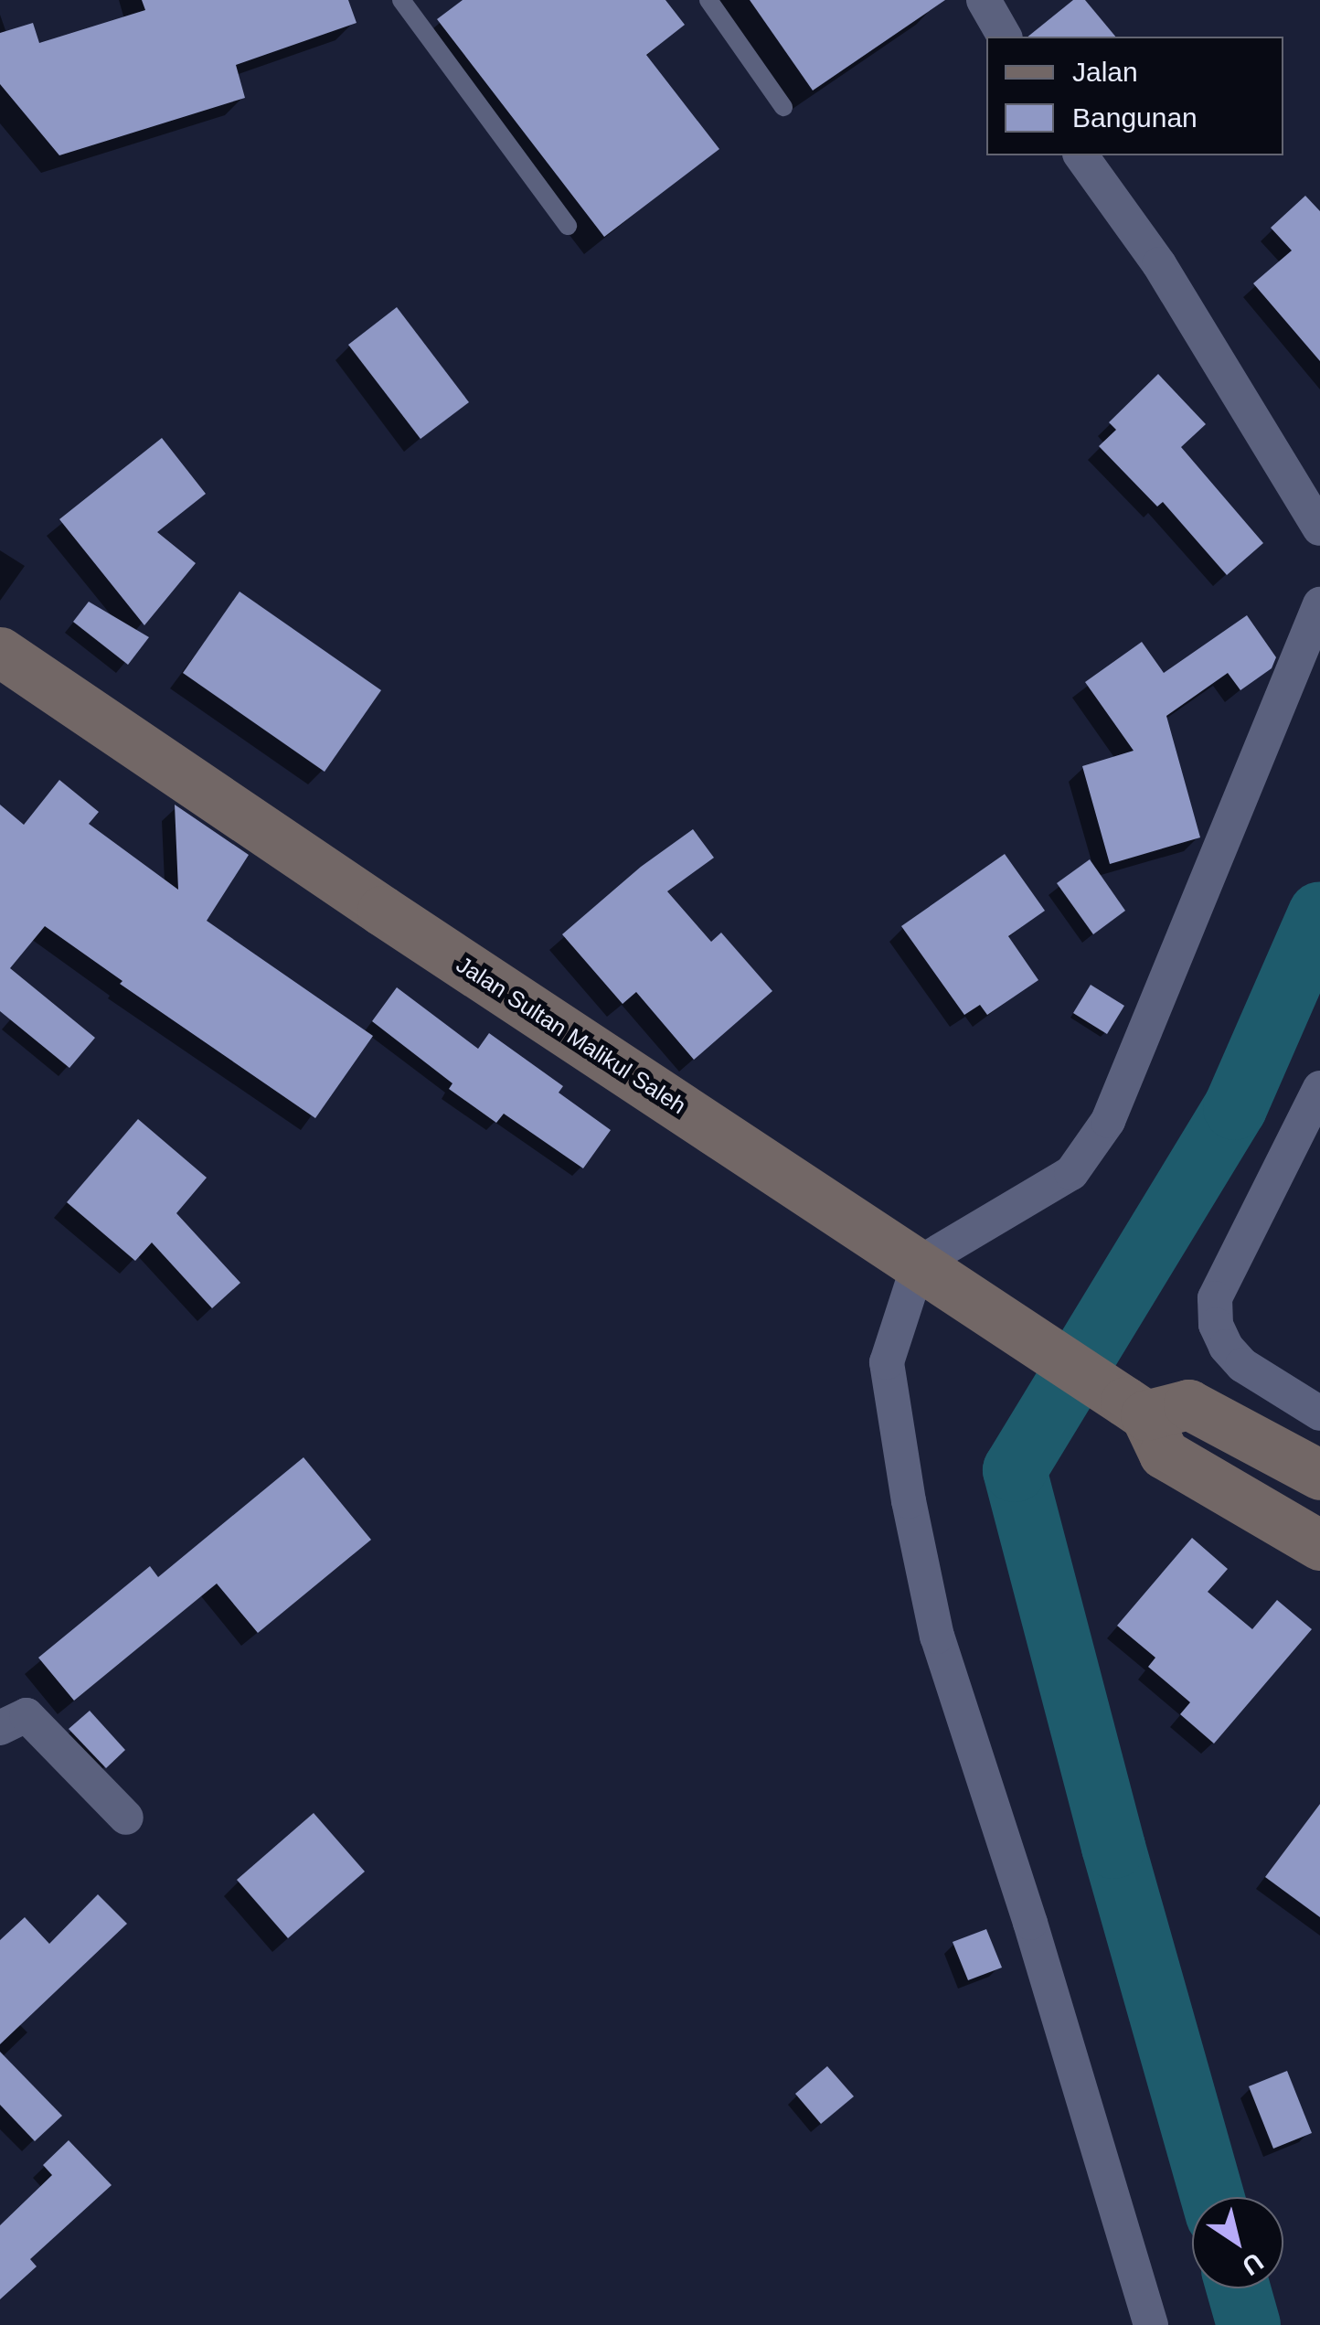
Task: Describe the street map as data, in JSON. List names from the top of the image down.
{
  "streets": {
    "main road": ["Jalan Sultan Malikul Saleh"]
  },
  "legend": ["Jalan", "Bangunan"],
  "north": "bottom right"
}
